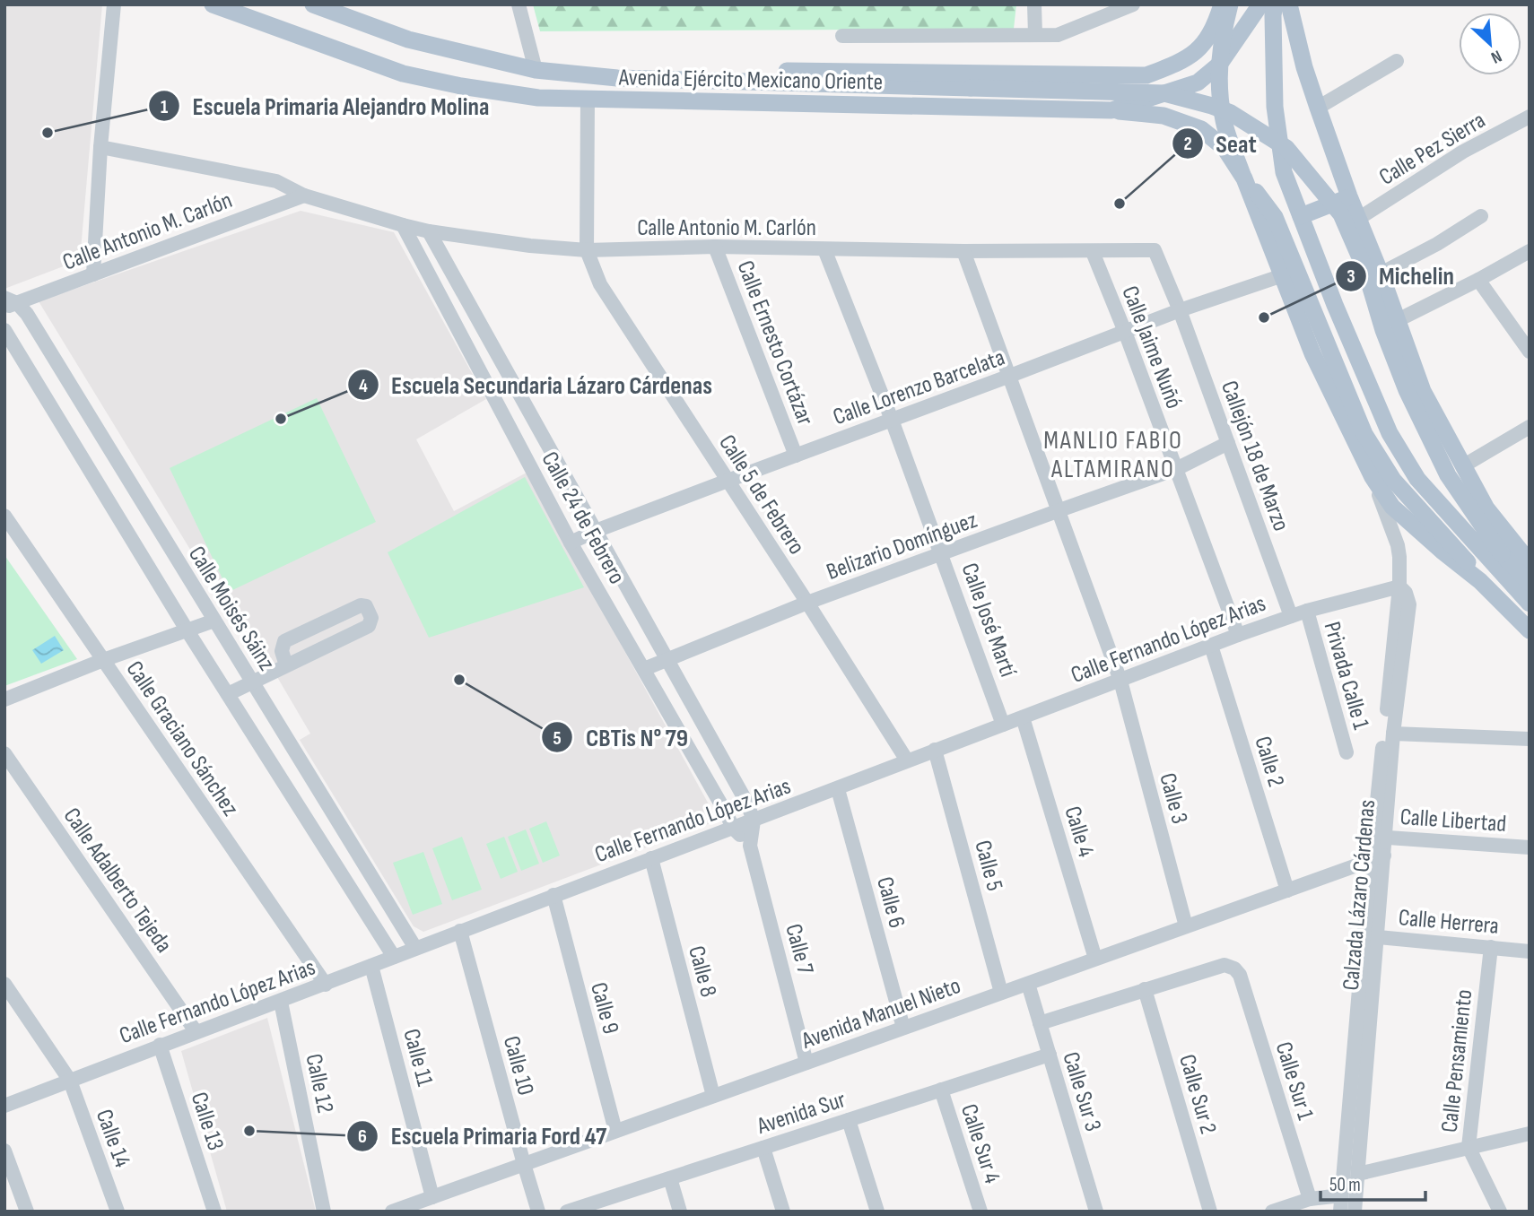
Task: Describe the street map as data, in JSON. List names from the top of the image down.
{
  "streets": {
    "main road": ["Avenida Ejército Mexicano Oriente"],
    "street": [
      "Calle Pez Sierra",
      "Calle Antonio M. Carlón",
      "Calle Ernesto Cortázar",
      "Calle Jaime Nuñó",
      "Calle Lorenzo Barcelata",
      "Callejón 18 de Marzo",
      "Calle 5 de Febrero",
      "Calle 24 de Febrero",
      "Belizario Domínguez",
      "Calle Moisés Sáinz",
      "Calle José Martí",
      "Calle Fernando López Arias",
      "Privada Calle 1",
      "Calle Graciano Sánchez",
      "Calle 2",
      "Calle 3",
      "Calle Libertad",
      "Calle 4",
      "Calle 5",
      "Calle Adalberto Tejeda",
      "Calzada Lázaro Cárdenas",
      "Calle 6",
      "Calle Herrera",
      "Calle 7",
      "Calle 8",
      "Calle 9",
      "Avenida Manuel Nieto",
      "Calle 11",
      "Calle Pensamiento",
      "Calle 10",
      "Calle Sur 1",
      "Calle 12",
      "Calle Sur 3",
      "Calle Sur 2",
      "Avenida Sur",
      "Calle 13",
      "Calle 14",
      "Calle Sur 4"
    ]
  },
  "crossings": [
    ["Avenida Ejército Mexicano Oriente", "Calle 5 de Febrero"],
    ["Calle Antonio M. Carlón", "Calle Ernesto Cortázar"],
    ["Calle Antonio M. Carlón", "Calle Jaime Nuñó"],
    ["Calle Antonio M. Carlón", "Callejón 18 de Marzo"],
    ["Calle Antonio M. Carlón", "Calle 5 de Febrero"],
    ["Calle Antonio M. Carlón", "Calle 24 de Febrero"],
    ["Calle Antonio M. Carlón", "Calle Moisés Sáinz"],
    ["Calle Antonio M. Carlón", "Calle José Martí"],
    ["Calle Antonio M. Carlón", "Calle 3"],
    ["Calle Ernesto Cortázar", "Calle Lorenzo Barcelata"],
    ["Calle Jaime Nuñó", "Calle Lorenzo Barcelata"],
    ["Calle Jaime Nuñó", "Belizario Domínguez"],
    ["Calle Jaime Nuñó", "Calle Fernando López Arias"],
    ["Calle Lorenzo Barcelata", "Callejón 18 de Marzo"],
    ["Calle Lorenzo Barcelata", "Calle 5 de Febrero"],
    ["Calle Lorenzo Barcelata", "Calle 24 de Febrero"],
    ["Calle Lorenzo Barcelata", "Calle José Martí"],
    ["Calle Lorenzo Barcelata", "Calle 3"],
    ["Callejón 18 de Marzo", "Belizario Domínguez"],
    ["Callejón 18 de Marzo", "Calle Fernando López Arias"],
    ["Calle 5 de Febrero", "Belizario Domínguez"],
    ["Calle 5 de Febrero", "Calle Fernando López Arias"],
    ["Calle 24 de Febrero", "Belizario Domínguez"],
    ["Calle 24 de Febrero", "Calle Fernando López Arias"],
    ["Calle 24 de Febrero", "Calle 7"],
    ["Belizario Domínguez", "Calle José Martí"],
    ["Belizario Domínguez", "Calle 3"],
    ["Calle Moisés Sáinz", "Calle Fernando López Arias"],
    ["Calle José Martí", "Calle Fernando López Arias"],
    ["Calle Fernando López Arias", "Privada Calle 1"],
    ["Calle Fernando López Arias", "Calle Graciano Sánchez"],
    ["Calle Fernando López Arias", "Calle 2"],
    ["Calle Fernando López Arias", "Calle 3"],
    ["Calle Fernando López Arias", "Calle 4"],
    ["Calle Fernando López Arias", "Calle 5"],
    ["Calle Fernando López Arias", "Calle Adalberto Tejeda"],
    ["Calle Fernando López Arias", "Calzada Lázaro Cárdenas"],
    ["Calle Fernando López Arias", "Calle 6"],
    ["Calle Fernando López Arias", "Calle 7"],
    ["Calle Fernando López Arias", "Calle 8"],
    ["Calle Fernando López Arias", "Calle 9"],
    ["Calle Fernando López Arias", "Calle 11"],
    ["Calle Fernando López Arias", "Calle 10"],
    ["Calle Fernando López Arias", "Calle 12"],
    ["Calle Fernando López Arias", "Calle 13"],
    ["Calle Fernando López Arias", "Calle 14"],
    ["Calle 2", "Avenida Manuel Nieto"],
    ["Calle 3", "Avenida Manuel Nieto"],
    ["Calle Libertad", "Calzada Lázaro Cárdenas"],
    ["Calle 4", "Avenida Manuel Nieto"],
    ["Calle 5", "Avenida Manuel Nieto"],
    ["Calzada Lázaro Cárdenas", "Calle Herrera"],
    ["Calzada Lázaro Cárdenas", "Avenida Manuel Nieto"],
    ["Calle 6", "Avenida Manuel Nieto"],
    ["Calle Herrera", "Calle Pensamiento"],
    ["Calle 7", "Avenida Manuel Nieto"],
    ["Calle 8", "Avenida Manuel Nieto"],
    ["Calle 9", "Avenida Manuel Nieto"],
    ["Avenida Manuel Nieto", "Calle 11"],
    ["Avenida Manuel Nieto", "Calle 10"],
    ["Avenida Manuel Nieto", "Calle Sur 3"],
    ["Calle Sur 1", "Calle Sur 2"],
    ["Calle Sur 3", "Avenida Sur"],
    ["Avenida Sur", "Calle Sur 4"]
  ],
  "districts": ["MANLIO FABIO ALTAMIRANO"],
  "places": [
    "Escuela Primaria Alejandro Molina",
    "Seat",
    "Michelin",
    "Escuela Secundaria Lázaro Cárdenas",
    "CBTis N° 79",
    "Escuela Primaria Ford 47"
  ],
  "scale_bar": "50 m",
  "north": "bottom right"
}
